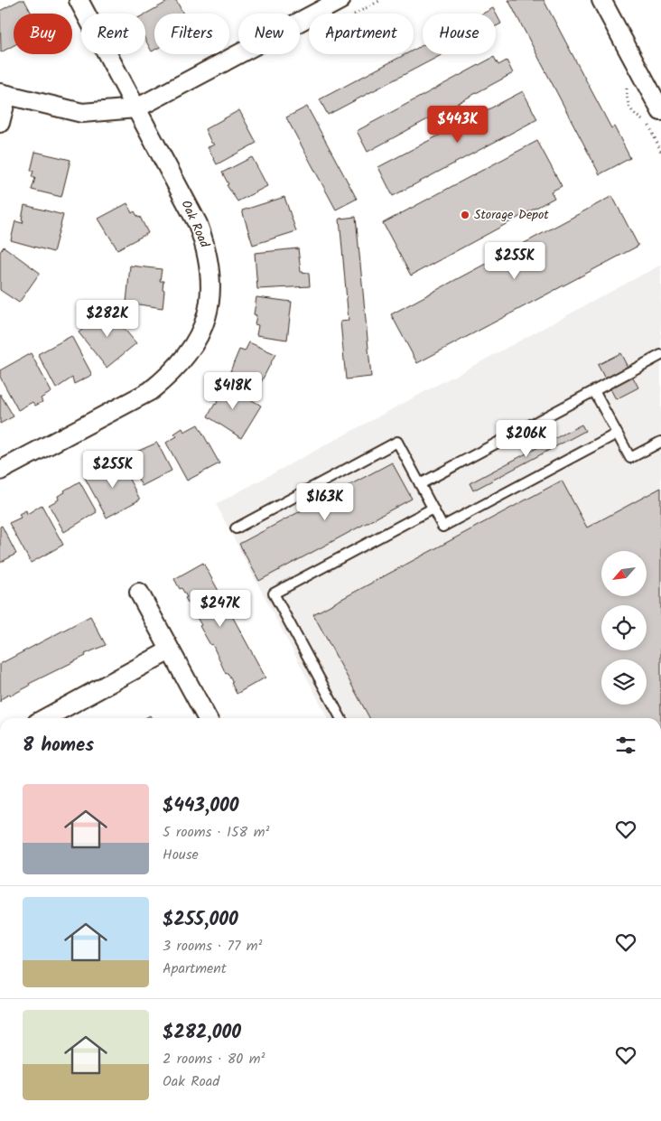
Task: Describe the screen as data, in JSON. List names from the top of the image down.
{
  "streets": {
    "street": ["Oak Road"]
  },
  "places": ["Storage Depot"],
  "north": "bottom left",
  "page": {
    "chip": [
      "Buy",
      "Rent",
      "Filters",
      "New",
      "Apartment",
      "House"
    ],
    "price": [
      "$443K",
      "$255K",
      "$282K",
      "$418K",
      "$206K",
      "$255K",
      "$163K",
      "$247K"
    ],
    "heading": "8 homes",
    "list": [
      {
        "name": "$443,000",
        "note": "5 rooms · 158 m² · House"
      },
      {
        "name": "$255,000",
        "note": "3 rooms · 77 m² · Apartment"
      },
      {
        "name": "$282,000",
        "note": "2 rooms · 80 m² · Oak Road"
      }
    ]
  }
}
